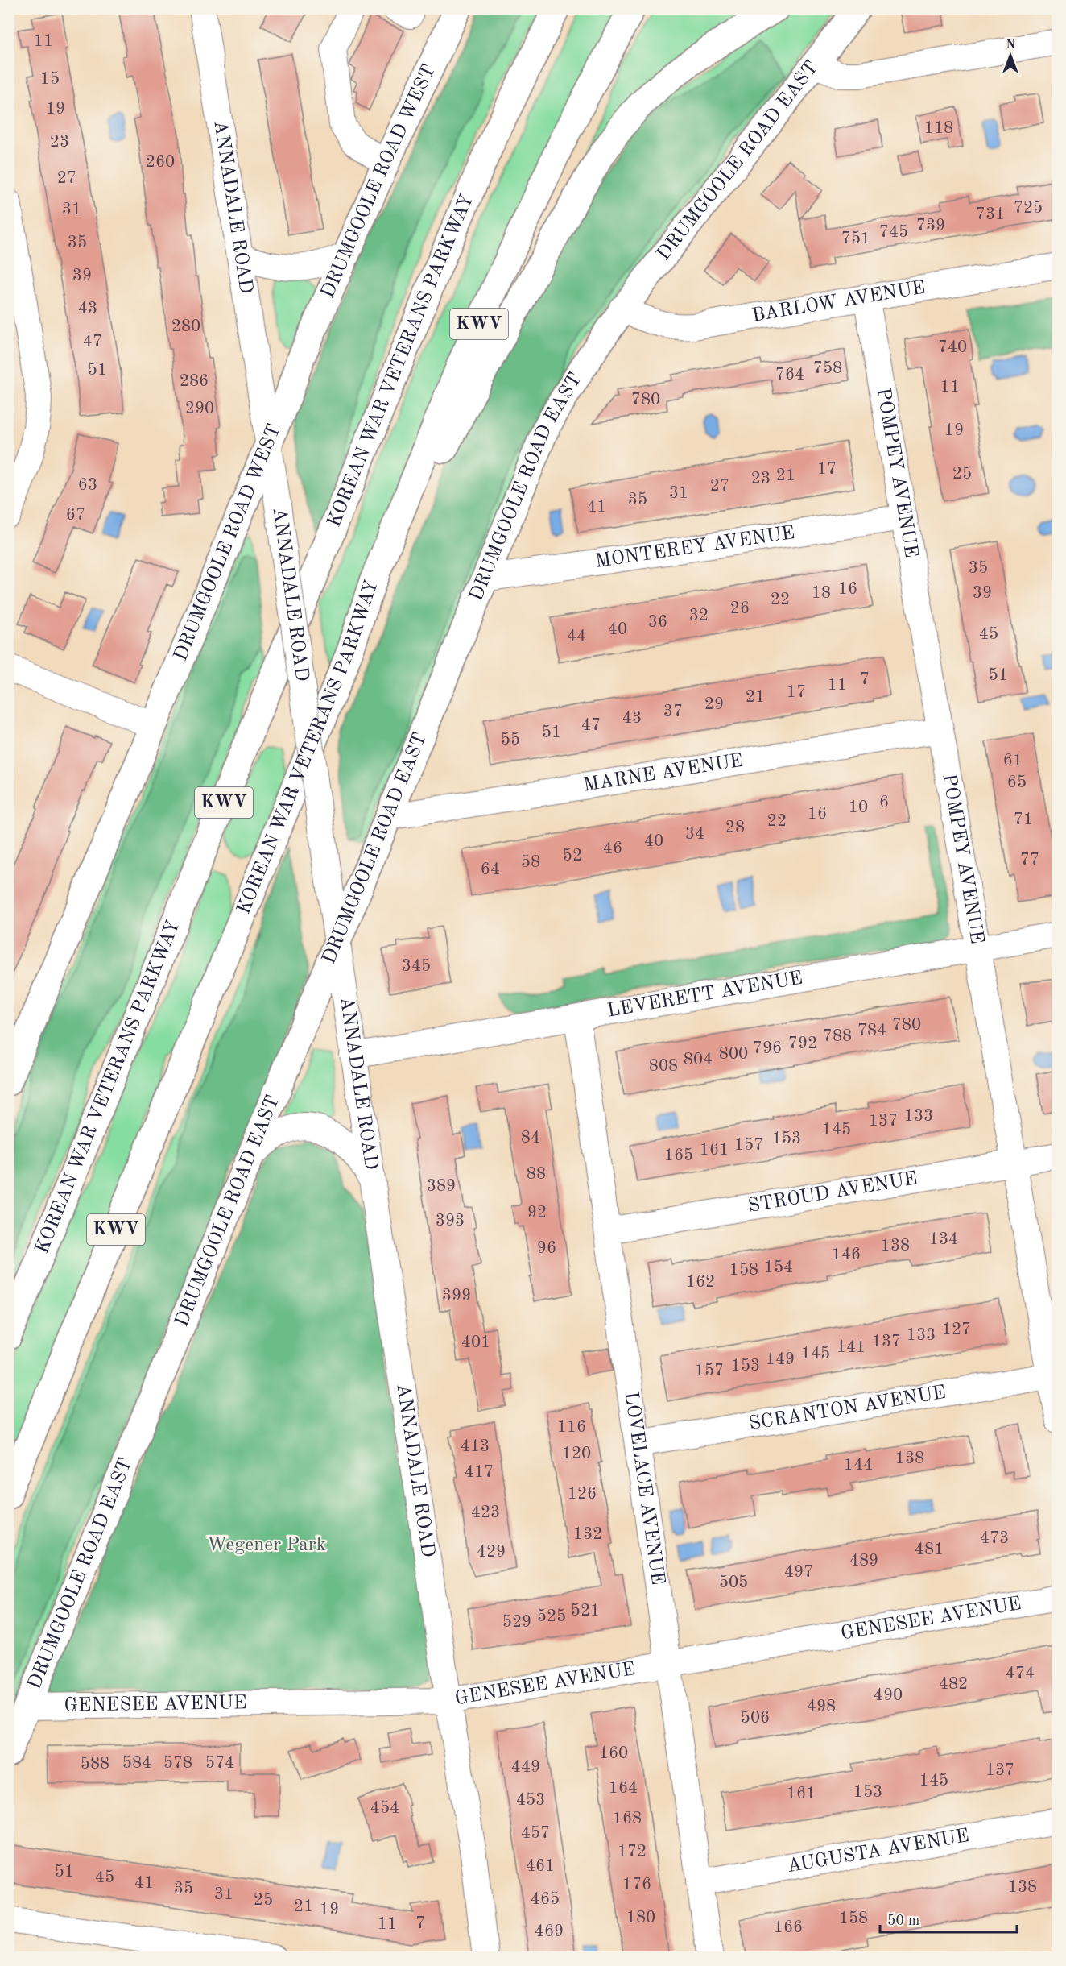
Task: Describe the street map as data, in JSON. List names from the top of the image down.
{
  "streets": {
    "main road": [
      "DRUMGOOLE ROAD EAST",
      "DRUMGOOLE ROAD WEST",
      "KWV",
      "KOREAN WAR VETERANS PARKWAY"
    ],
    "street": [
      "ANNADALE ROAD",
      "BARLOW AVENUE",
      "POMPEY AVENUE",
      "MONTEREY AVENUE",
      "MARNE AVENUE",
      "LEVERETT AVENUE",
      "STROUD AVENUE",
      "SCRANTON AVENUE",
      "LOVELACE AVENUE",
      "GENESEE AVENUE",
      "AUGUSTA AVENUE"
    ]
  },
  "crossings": [
    ["DRUMGOOLE ROAD EAST", "ANNADALE ROAD"],
    ["DRUMGOOLE ROAD EAST", "BARLOW AVENUE"],
    ["DRUMGOOLE ROAD EAST", "MONTEREY AVENUE"],
    ["DRUMGOOLE ROAD EAST", "MARNE AVENUE"],
    ["DRUMGOOLE ROAD EAST", "GENESEE AVENUE"],
    ["DRUMGOOLE ROAD WEST", "ANNADALE ROAD"],
    ["ANNADALE ROAD", "LEVERETT AVENUE"],
    ["ANNADALE ROAD", "GENESEE AVENUE"],
    ["BARLOW AVENUE", "POMPEY AVENUE"],
    ["POMPEY AVENUE", "MONTEREY AVENUE"],
    ["POMPEY AVENUE", "MARNE AVENUE"],
    ["POMPEY AVENUE", "LEVERETT AVENUE"],
    ["POMPEY AVENUE", "STROUD AVENUE"],
    ["POMPEY AVENUE", "SCRANTON AVENUE"],
    ["LEVERETT AVENUE", "LOVELACE AVENUE"],
    ["STROUD AVENUE", "LOVELACE AVENUE"],
    ["SCRANTON AVENUE", "LOVELACE AVENUE"],
    ["LOVELACE AVENUE", "GENESEE AVENUE"],
    ["LOVELACE AVENUE", "AUGUSTA AVENUE"]
  ],
  "parks": ["Wegener Park"],
  "house_numbers": [
    "11",
    "15",
    "19",
    "118",
    "23",
    "260",
    "27",
    "725",
    "31",
    "731",
    "739",
    "745",
    "751",
    "35",
    "39",
    "43",
    "280",
    "47",
    "740",
    "758",
    "51",
    "764",
    "286",
    "11",
    "780",
    "290",
    "19",
    "17",
    "25",
    "21",
    "23",
    "63",
    "27",
    "31",
    "35",
    "41",
    "67",
    "35",
    "16",
    "18",
    "39",
    "22",
    "26",
    "32",
    "36",
    "40",
    "45",
    "44",
    "51",
    "7",
    "11",
    "17",
    "21",
    "29",
    "37",
    "43",
    "47",
    "51",
    "55",
    "61",
    "65",
    "6",
    "10",
    "16",
    "71",
    "22",
    "28",
    "34",
    "40",
    "46",
    "52",
    "77",
    "58",
    "64",
    "345",
    "780",
    "784",
    "788",
    "792",
    "796",
    "800",
    "804",
    "808",
    "133",
    "137",
    "145",
    "84",
    "153",
    "157",
    "161",
    "165",
    "88",
    "389",
    "92",
    "393",
    "134",
    "138",
    "96",
    "146",
    "154",
    "158",
    "162",
    "399",
    "127",
    "133",
    "137",
    "401",
    "141",
    "145",
    "149",
    "153",
    "157",
    "116",
    "413",
    "120",
    "138",
    "144",
    "417",
    "126",
    "423",
    "132",
    "473",
    "481",
    "429",
    "489",
    "497",
    "505",
    "521",
    "525",
    "529",
    "474",
    "482",
    "490",
    "498",
    "506",
    "160",
    "584",
    "578",
    "574",
    "588",
    "449",
    "137",
    "145",
    "164",
    "153",
    "161",
    "453",
    "454",
    "168",
    "457",
    "172",
    "461",
    "51",
    "45",
    "41",
    "176",
    "138",
    "35",
    "31",
    "465",
    "25",
    "21",
    "19",
    "180",
    "158",
    "7",
    "11",
    "166",
    "469"
  ],
  "scale_bar": "50 m",
  "north": "top"
}
